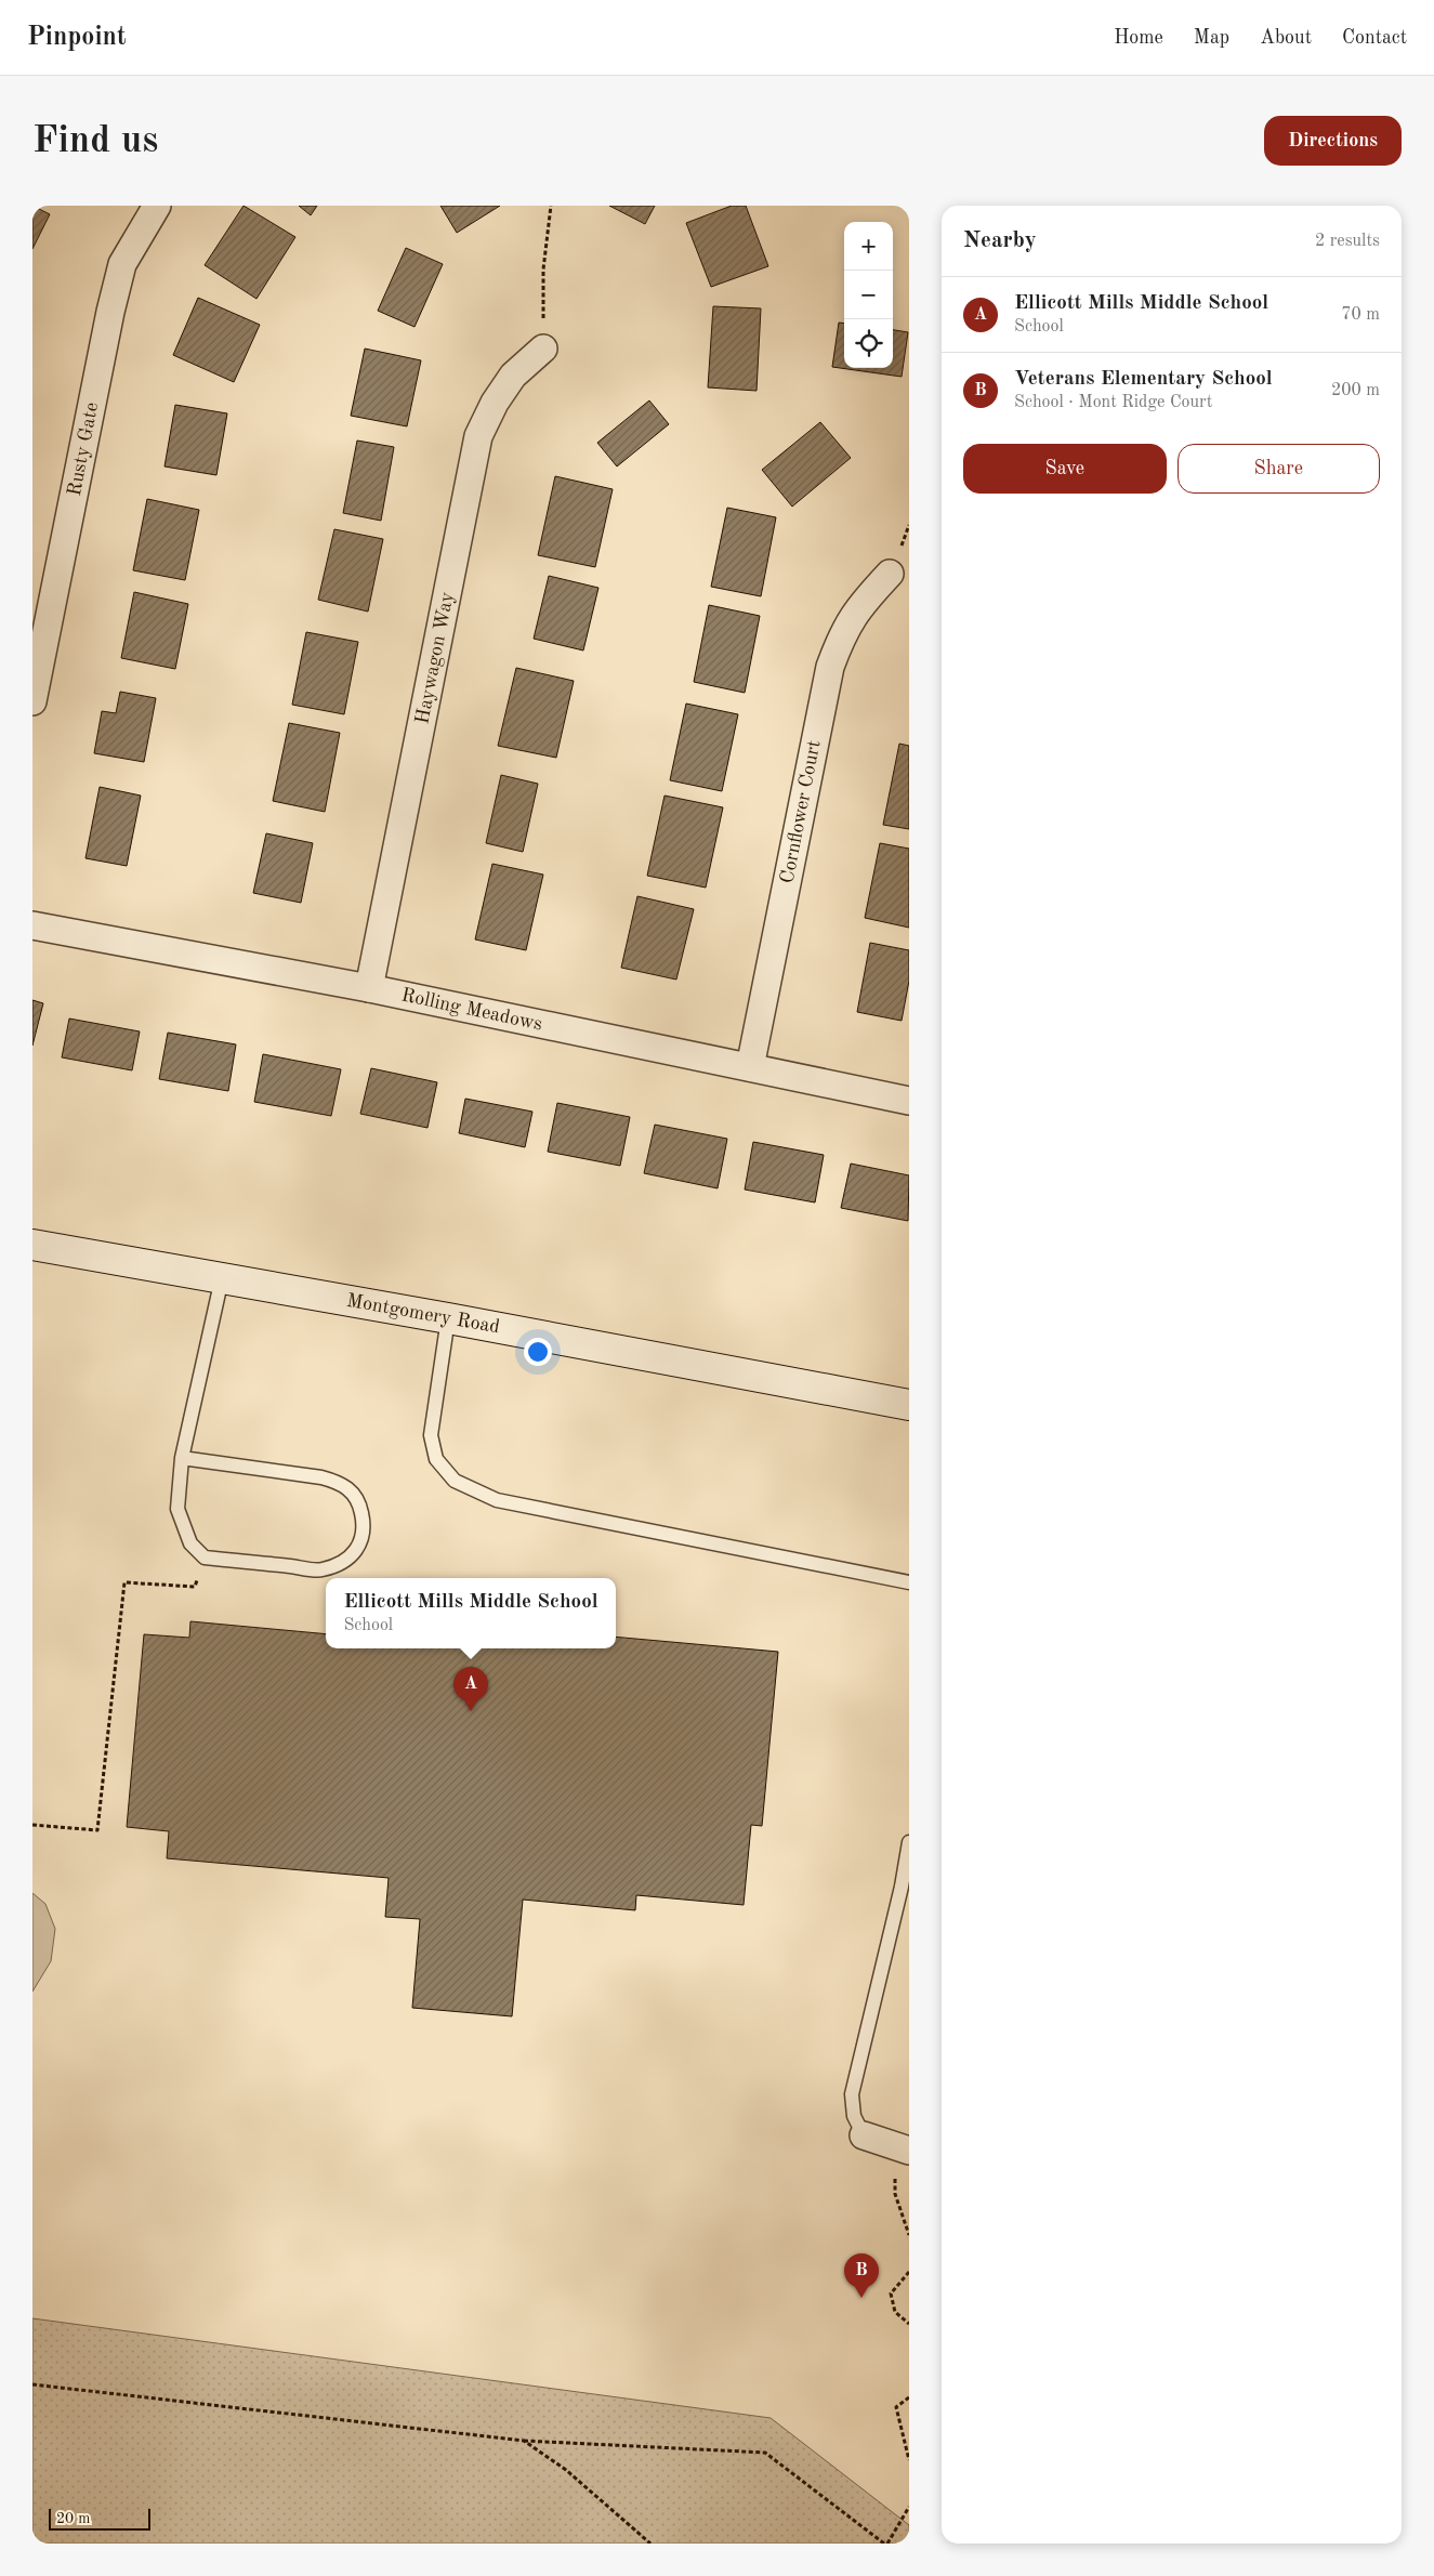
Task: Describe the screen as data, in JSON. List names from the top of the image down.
{
  "streets": {
    "main road": ["Montgomery Road"],
    "street": [
      "Rusty Gate",
      "Haywagon Way",
      "Cornflower Court",
      "Rolling Meadows"
    ]
  },
  "crossings": [
    ["Haywagon Way", "Rolling Meadows"],
    ["Cornflower Court", "Rolling Meadows"]
  ],
  "scale_bar": "20 m",
  "page": {
    "header": "Pinpoint",
    "nav": [
      "Home",
      "Map",
      "About",
      "Contact"
    ],
    "buttons": [
      "Directions",
      ["Save", "Share"]
    ],
    "title": "Find us",
    "heading": ["Nearby", "2 results"],
    "map_buttons": ["+", "−"],
    "list": [
      {
        "mark": "A",
        "name": "Ellicott Mills Middle School",
        "note": "School",
        "value": "70 m"
      },
      {
        "mark": "B",
        "name": "Veterans Elementary School",
        "note": "School · Mont Ridge Court",
        "value": "200 m"
      }
    ],
    "popup": ["Ellicott Mills Middle School", "School"],
    "pins": ["A", "B"],
    "scale": "20 m"
  }
}
